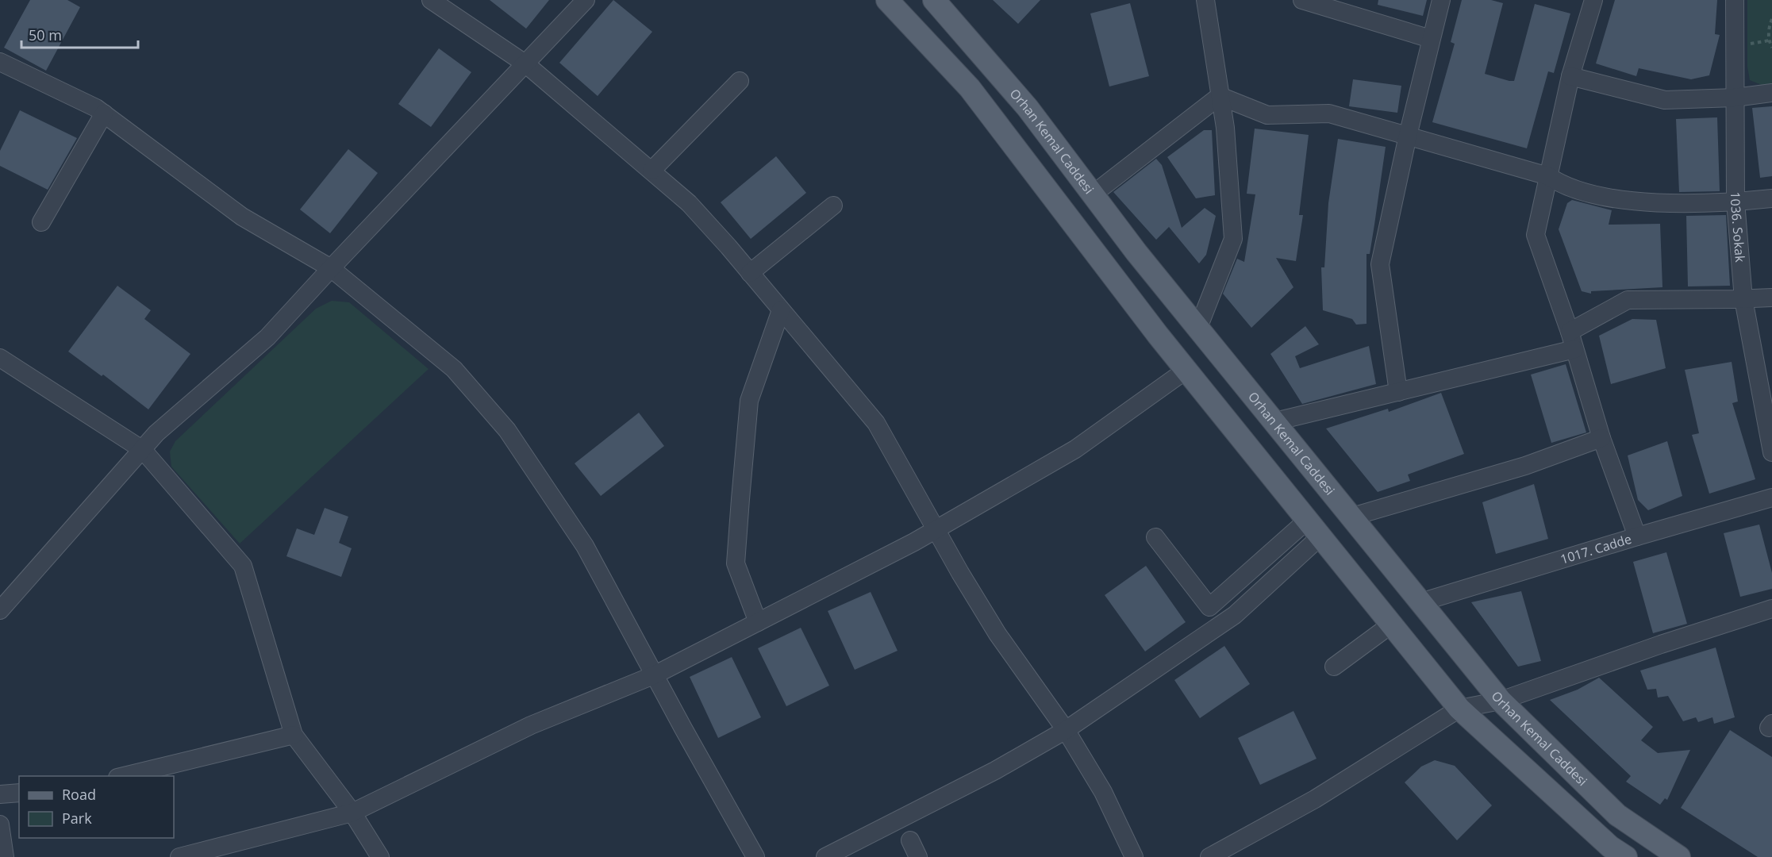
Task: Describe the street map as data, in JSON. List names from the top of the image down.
{
  "streets": {
    "main road": ["Orhan Kemal Caddesi"],
    "street": ["1036. Sokak", "1017. Cadde"]
  },
  "crossings": [
    ["Orhan Kemal Caddesi", "1017. Cadde"]
  ],
  "legend": ["Road", "Park"],
  "scale_bar": "50 m"
}
